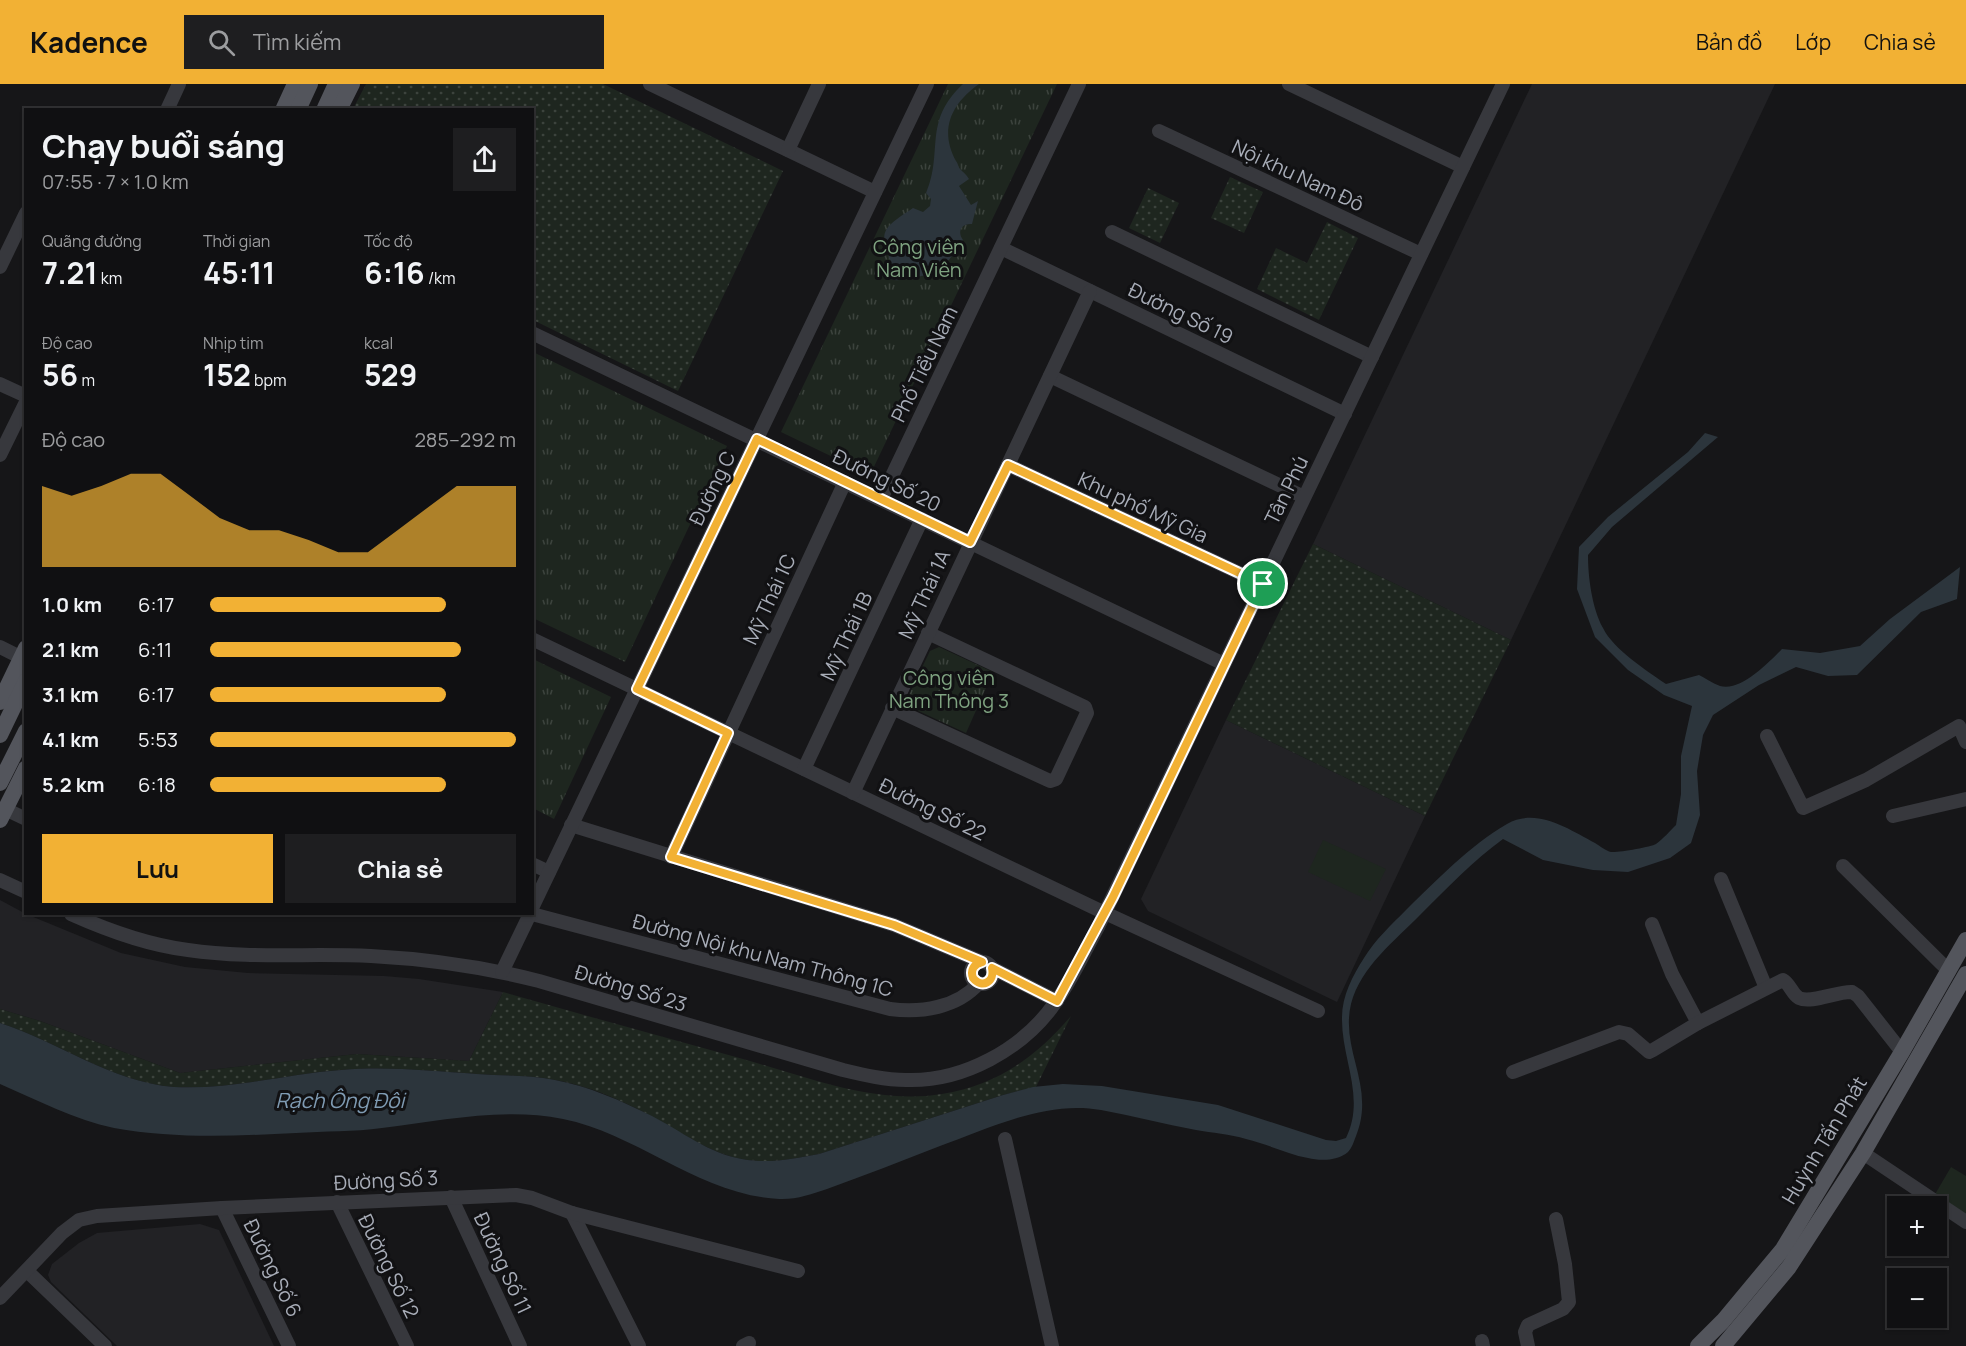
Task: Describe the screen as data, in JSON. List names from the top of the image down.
{
  "streets": {
    "main road": ["Huỳnh Tấn Phát"],
    "street": [
      "Nội khu Nam Đô",
      "Đường Số 19",
      "Phố Tiểu Nam",
      "Đường Số 20",
      "Đường C",
      "Tân Phú",
      "Khu phố Mỹ Gia",
      "Mỹ Thái 1A",
      "Mỹ Thái 1C",
      "Mỹ Thái 1B",
      "Đường Số 22",
      "Đường Nội khu Nam Thông 1C",
      "Đường Số 23",
      "Đường Số 3",
      "Đường Số 11",
      "Đường Số 12",
      "Đường Số 6"
    ]
  },
  "crossings": [
    ["Nội khu Nam Đô", "Tân Phú"],
    ["Đường Số 19", "Phố Tiểu Nam"],
    ["Đường Số 19", "Tân Phú"],
    ["Phố Tiểu Nam", "Đường Số 20"],
    ["Đường Số 20", "Đường C"],
    ["Đường Số 20", "Tân Phú"],
    ["Đường Số 20", "Mỹ Thái 1A"],
    ["Đường Số 20", "Mỹ Thái 1C"],
    ["Đường Số 20", "Mỹ Thái 1B"],
    ["Đường C", "Đường Số 22"],
    ["Tân Phú", "Khu phố Mỹ Gia"],
    ["Tân Phú", "Đường Số 22"],
    ["Tân Phú", "Đường Số 23"],
    ["Mỹ Thái 1A", "Đường Số 22"],
    ["Mỹ Thái 1C", "Đường Số 22"],
    ["Mỹ Thái 1B", "Đường Số 22"],
    ["Đường Số 22", "Đường Số 23"],
    ["Đường Số 3", "Đường Số 11"],
    ["Đường Số 3", "Đường Số 12"],
    ["Đường Số 3", "Đường Số 6"]
  ],
  "water": ["Rạch Ông Đội"],
  "parks": ["Công viên Nam Viên", "Công viên Nam Thông 3"],
  "page": {
    "header": "Kadence",
    "search": "Tìm kiếm",
    "nav": ["Bản đồ", "Lớp", "Chia sẻ"],
    "heading": ["Chạy buổi sáng", "07:55 · 7 × 1.0 km"],
    "stats": [
      ["Quãng đường", "7.21 km"],
      ["Thời gian", "45:11"],
      ["Tốc độ", "6:16 /km"],
      ["Độ cao", "56 m"],
      ["Nhịp tim", "152 bpm"],
      ["kcal", "529"]
    ],
    "chart": ["Độ cao", "285–292 m"],
    "list": [
      {
        "name": "1.0 km",
        "note": "6:17"
      },
      {
        "name": "2.1 km",
        "note": "6:11"
      },
      {
        "name": "3.1 km",
        "note": "6:17"
      },
      {
        "name": "4.1 km",
        "note": "5:53"
      },
      {
        "name": "5.2 km",
        "note": "6:18"
      }
    ],
    "buttons": ["Lưu", "Chia sẻ"],
    "map_buttons": ["+", "−"]
  }
}
